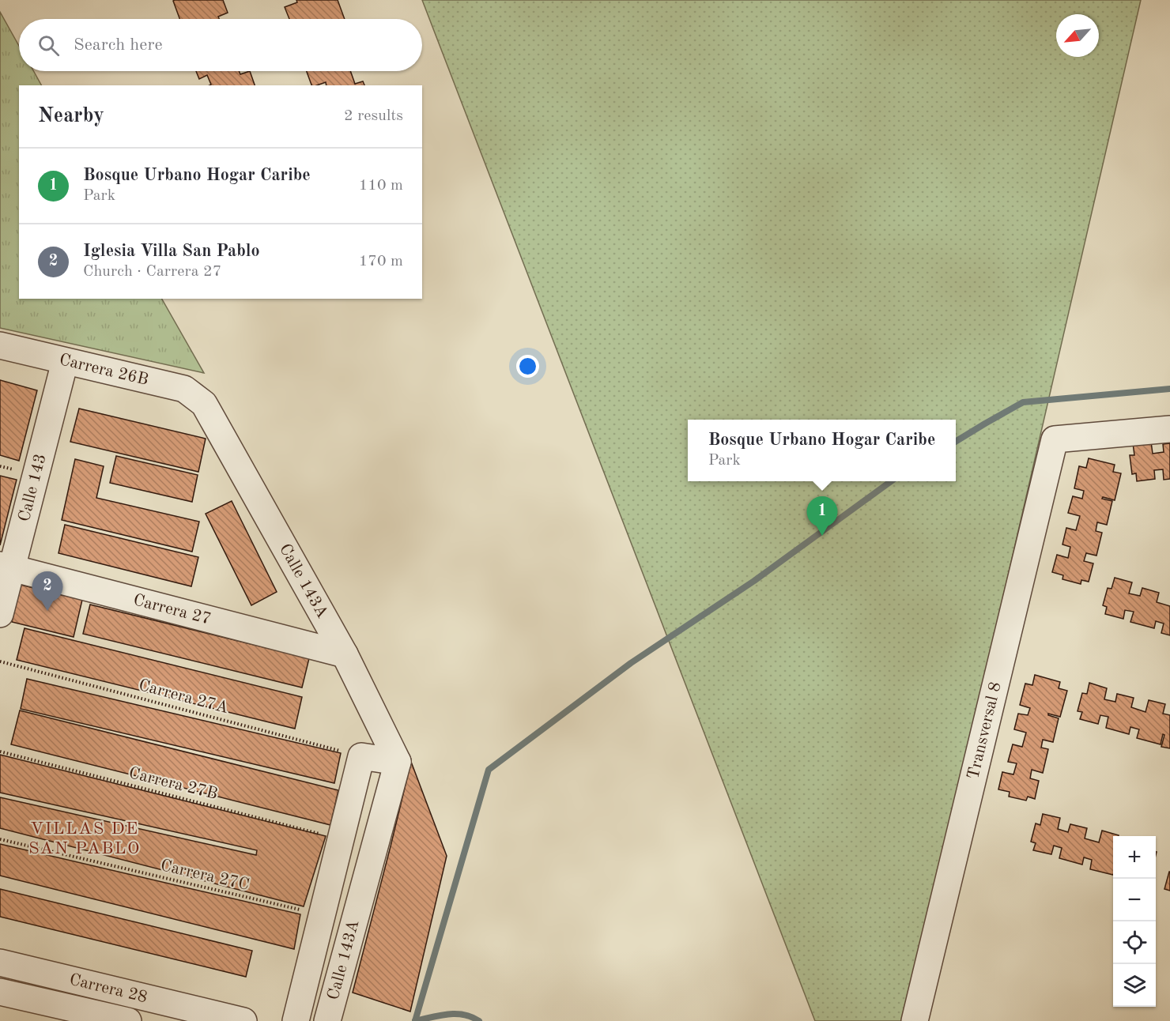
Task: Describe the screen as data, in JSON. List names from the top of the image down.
{
  "streets": {
    "street": [
      "Carrera 26B",
      "Calle 143",
      "Calle 143A",
      "Carrera 27",
      "Transversal 8",
      "Carrera 28"
    ],
    "path": ["Carrera 27A", "Carrera 27B", "Carrera 27C"]
  },
  "crossings": [
    ["Carrera 26B", "Calle 143"],
    ["Carrera 26B", "Calle 143A"],
    ["Calle 143", "Carrera 27"],
    ["Calle 143A", "Carrera 27"],
    ["Calle 143A", "Carrera 27A"],
    ["Calle 143A", "Carrera 27B"],
    ["Calle 143A", "Carrera 27C"]
  ],
  "districts": ["VILLAS DE SAN PABLO"],
  "north": "bottom left",
  "page": {
    "search": "Search here",
    "heading": ["Nearby", "2 results"],
    "list": [
      {
        "mark": "1",
        "name": "Bosque Urbano Hogar Caribe",
        "note": "Park",
        "value": "110 m"
      },
      {
        "mark": "2",
        "name": "Iglesia Villa San Pablo",
        "note": "Church · Carrera 27",
        "value": "170 m"
      }
    ],
    "popup": ["Bosque Urbano Hogar Caribe", "Park"],
    "pins": ["1", "2"],
    "map_buttons": ["+", "−"]
  }
}
